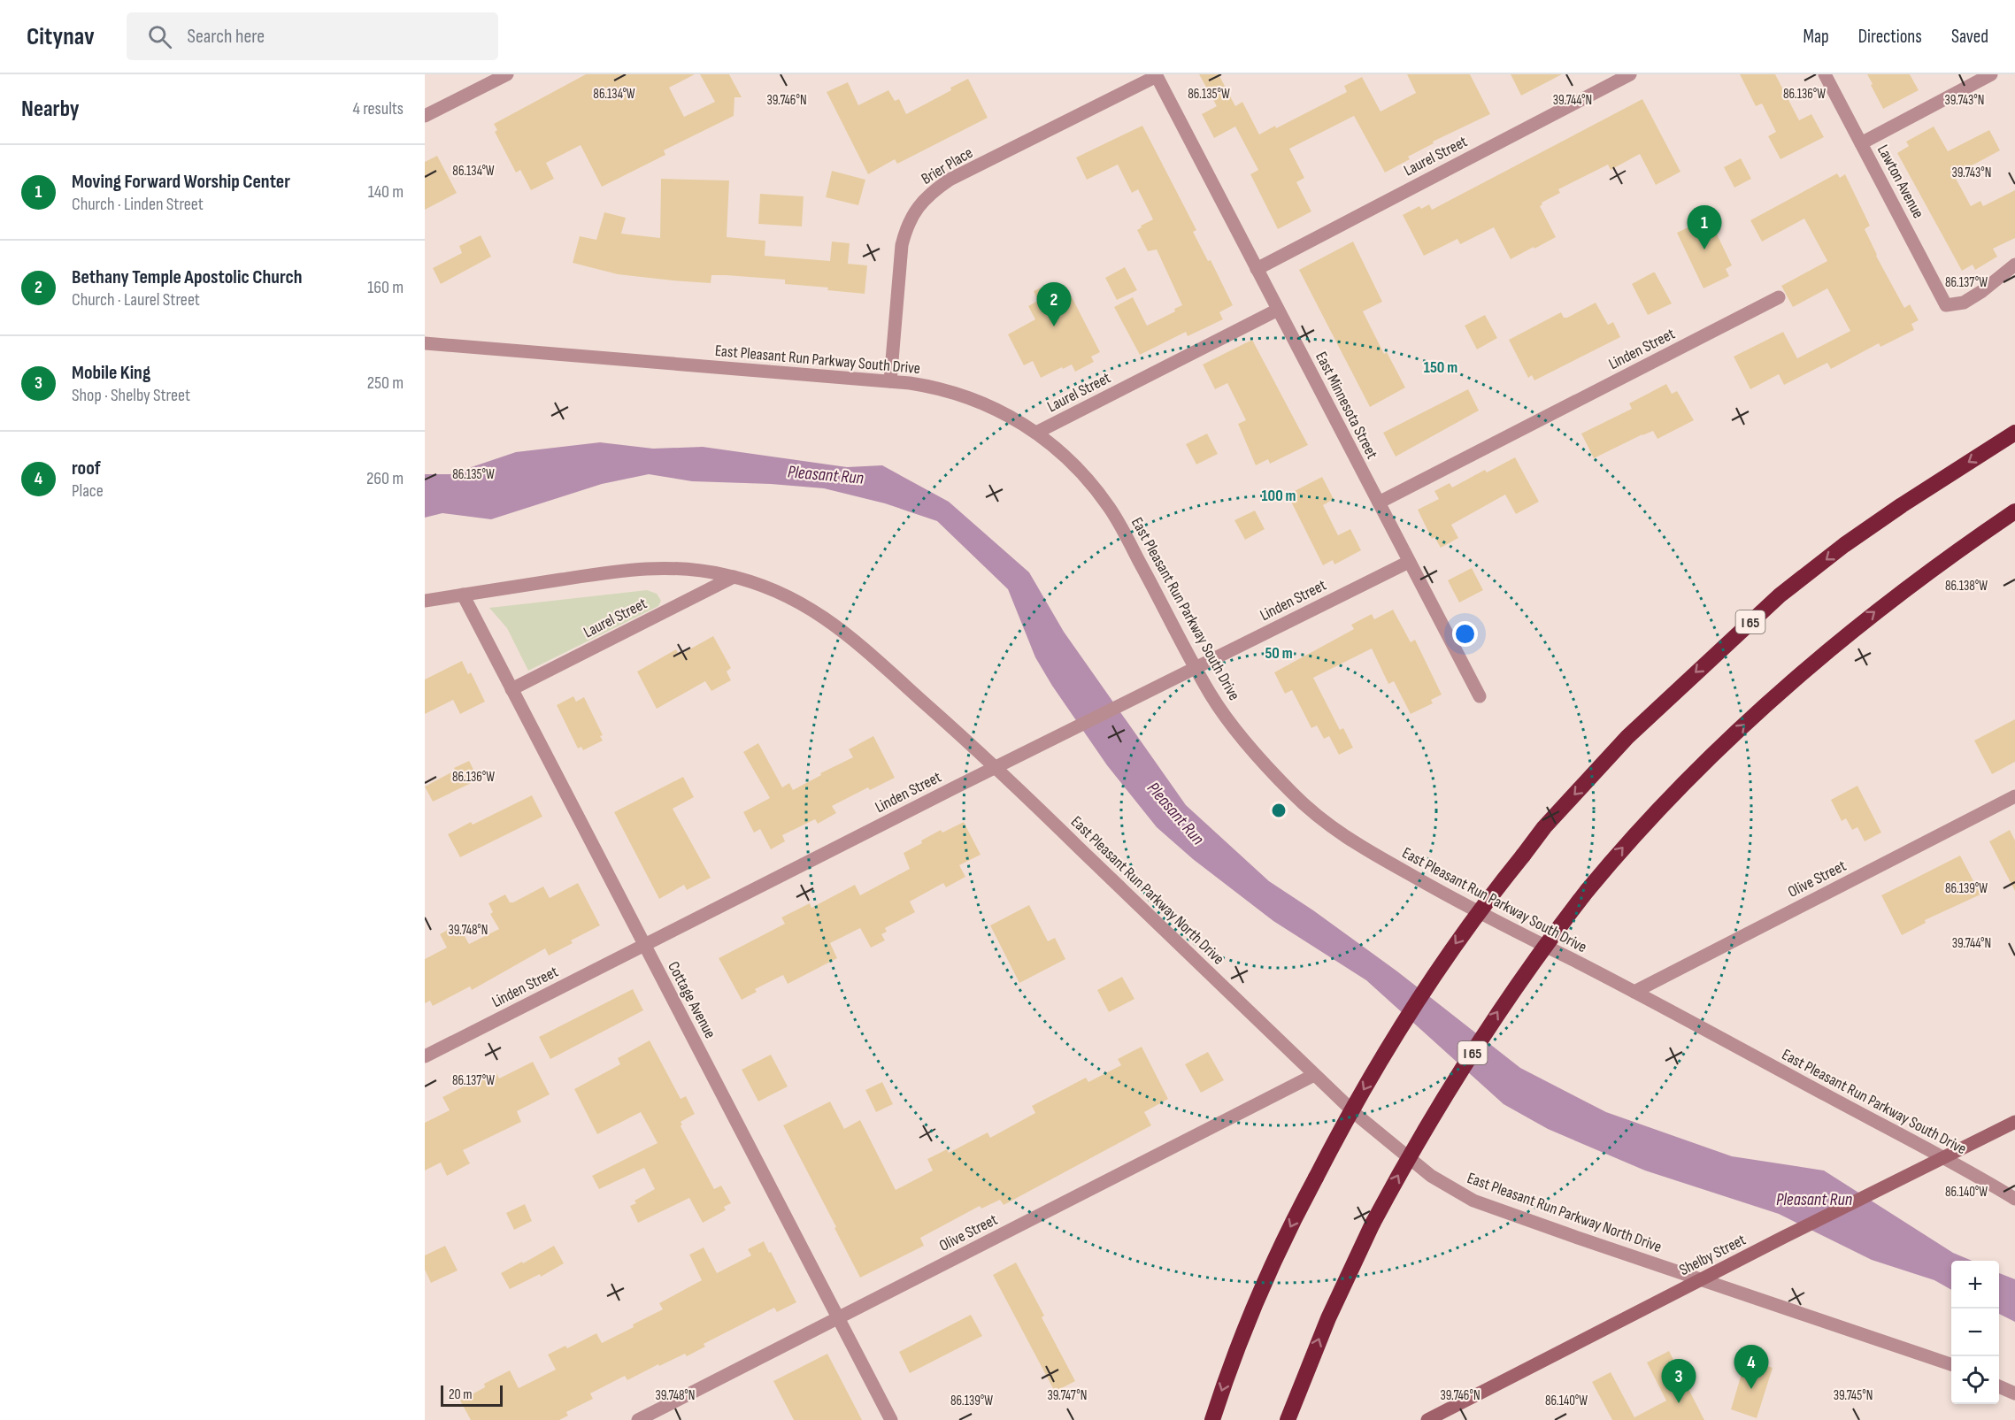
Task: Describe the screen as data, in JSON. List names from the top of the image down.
{
  "streets": {
    "highway": ["I 65"],
    "main road": ["Shelby Street"],
    "street": [
      "Laurel Street",
      "Brier Place",
      "Lawton Avenue",
      "Linden Street",
      "East Pleasant Run Parkway South Drive",
      "East Minnesota Street",
      "Olive Street",
      "East Pleasant Run Parkway North Drive",
      "Cottage Avenue"
    ]
  },
  "crossings": [
    ["Laurel Street", "East Pleasant Run Parkway South Drive"],
    ["Laurel Street", "East Minnesota Street"],
    ["Laurel Street", "East Pleasant Run Parkway North Drive"],
    ["Laurel Street", "Cottage Avenue"],
    ["Brier Place", "East Pleasant Run Parkway South Drive"],
    ["Brier Place", "East Minnesota Street"],
    ["Linden Street", "East Pleasant Run Parkway South Drive"],
    ["Linden Street", "East Minnesota Street"],
    ["Linden Street", "East Pleasant Run Parkway North Drive"],
    ["Linden Street", "Cottage Avenue"],
    ["East Pleasant Run Parkway South Drive", "Olive Street"],
    ["East Pleasant Run Parkway South Drive", "Shelby Street"],
    ["Olive Street", "East Pleasant Run Parkway North Drive"],
    ["Olive Street", "Cottage Avenue"],
    ["East Pleasant Run Parkway North Drive", "Cottage Avenue"],
    ["East Pleasant Run Parkway North Drive", "Shelby Street"]
  ],
  "water": ["Pleasant Run"],
  "scale_bar": "20 m",
  "page": {
    "header": "Citynav",
    "search": "Search here",
    "nav": ["Map", "Directions", "Saved"],
    "heading": ["Nearby", "4 results"],
    "list": [
      {
        "mark": "1",
        "name": "Moving Forward Worship Center",
        "note": "Church · Linden Street",
        "value": "140 m"
      },
      {
        "mark": "2",
        "name": "Bethany Temple Apostolic Church",
        "note": "Church · Laurel Street",
        "value": "160 m"
      },
      {
        "mark": "3",
        "name": "Mobile King",
        "note": "Shop · Shelby Street",
        "value": "250 m"
      },
      {
        "mark": "4",
        "name": "roof",
        "note": "Place",
        "value": "260 m"
      }
    ],
    "pins": [
      "1",
      "2",
      "4",
      "3"
    ],
    "map_buttons": ["+", "−"],
    "scale": "20 m"
  },
  "coordinates": [
    "86.136°W",
    "86.134°W",
    "86.135°W",
    "39.743°N",
    "39.746°N",
    "39.744°N",
    "86.137°W",
    "86.138°W",
    "86.139°W",
    "39.748°N",
    "86.140°W",
    "39.747°N",
    "39.745°N"
  ],
  "rings": ["150 m", "100 m", "50 m"]
}
